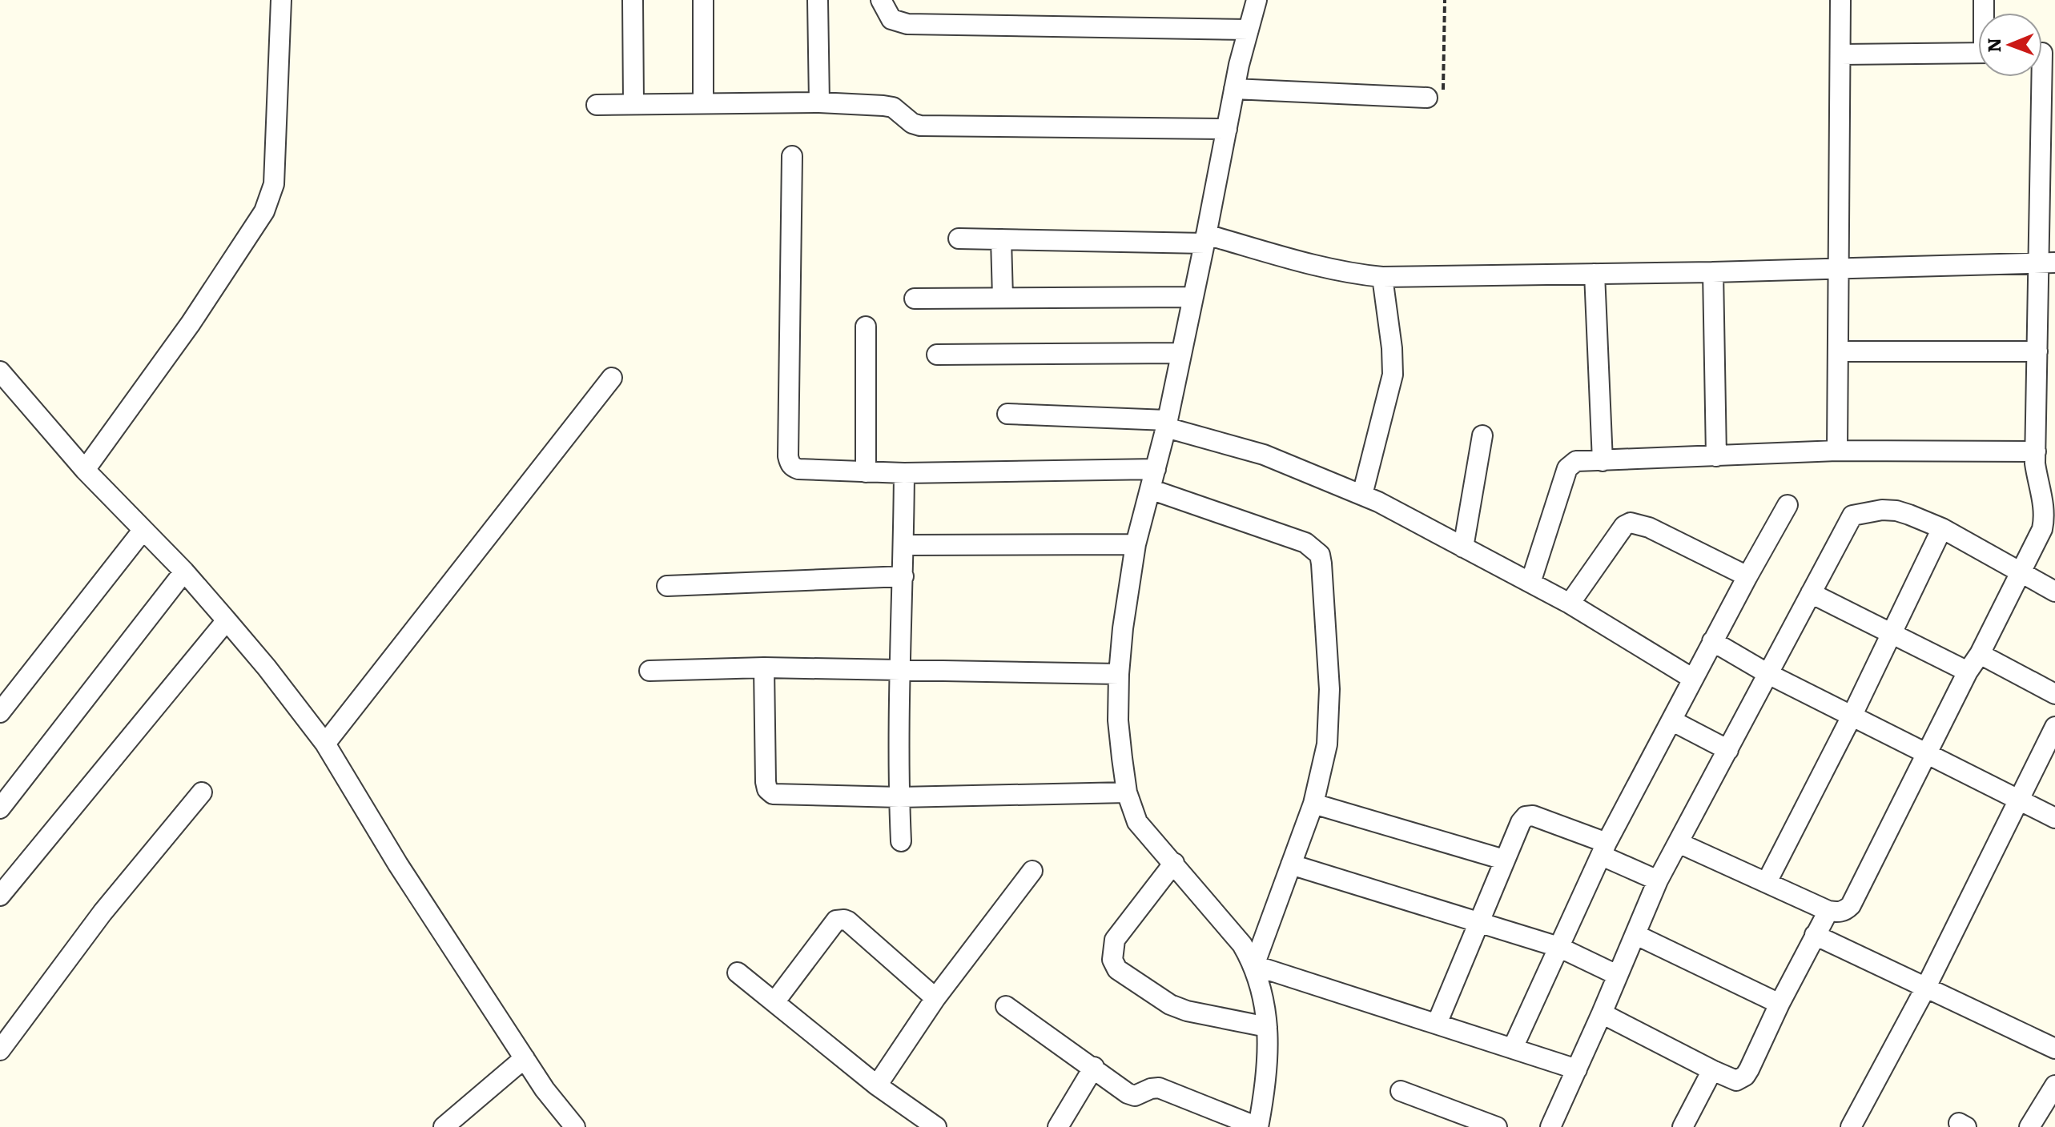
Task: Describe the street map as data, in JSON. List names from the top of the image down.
{
  "north": "left"
}
